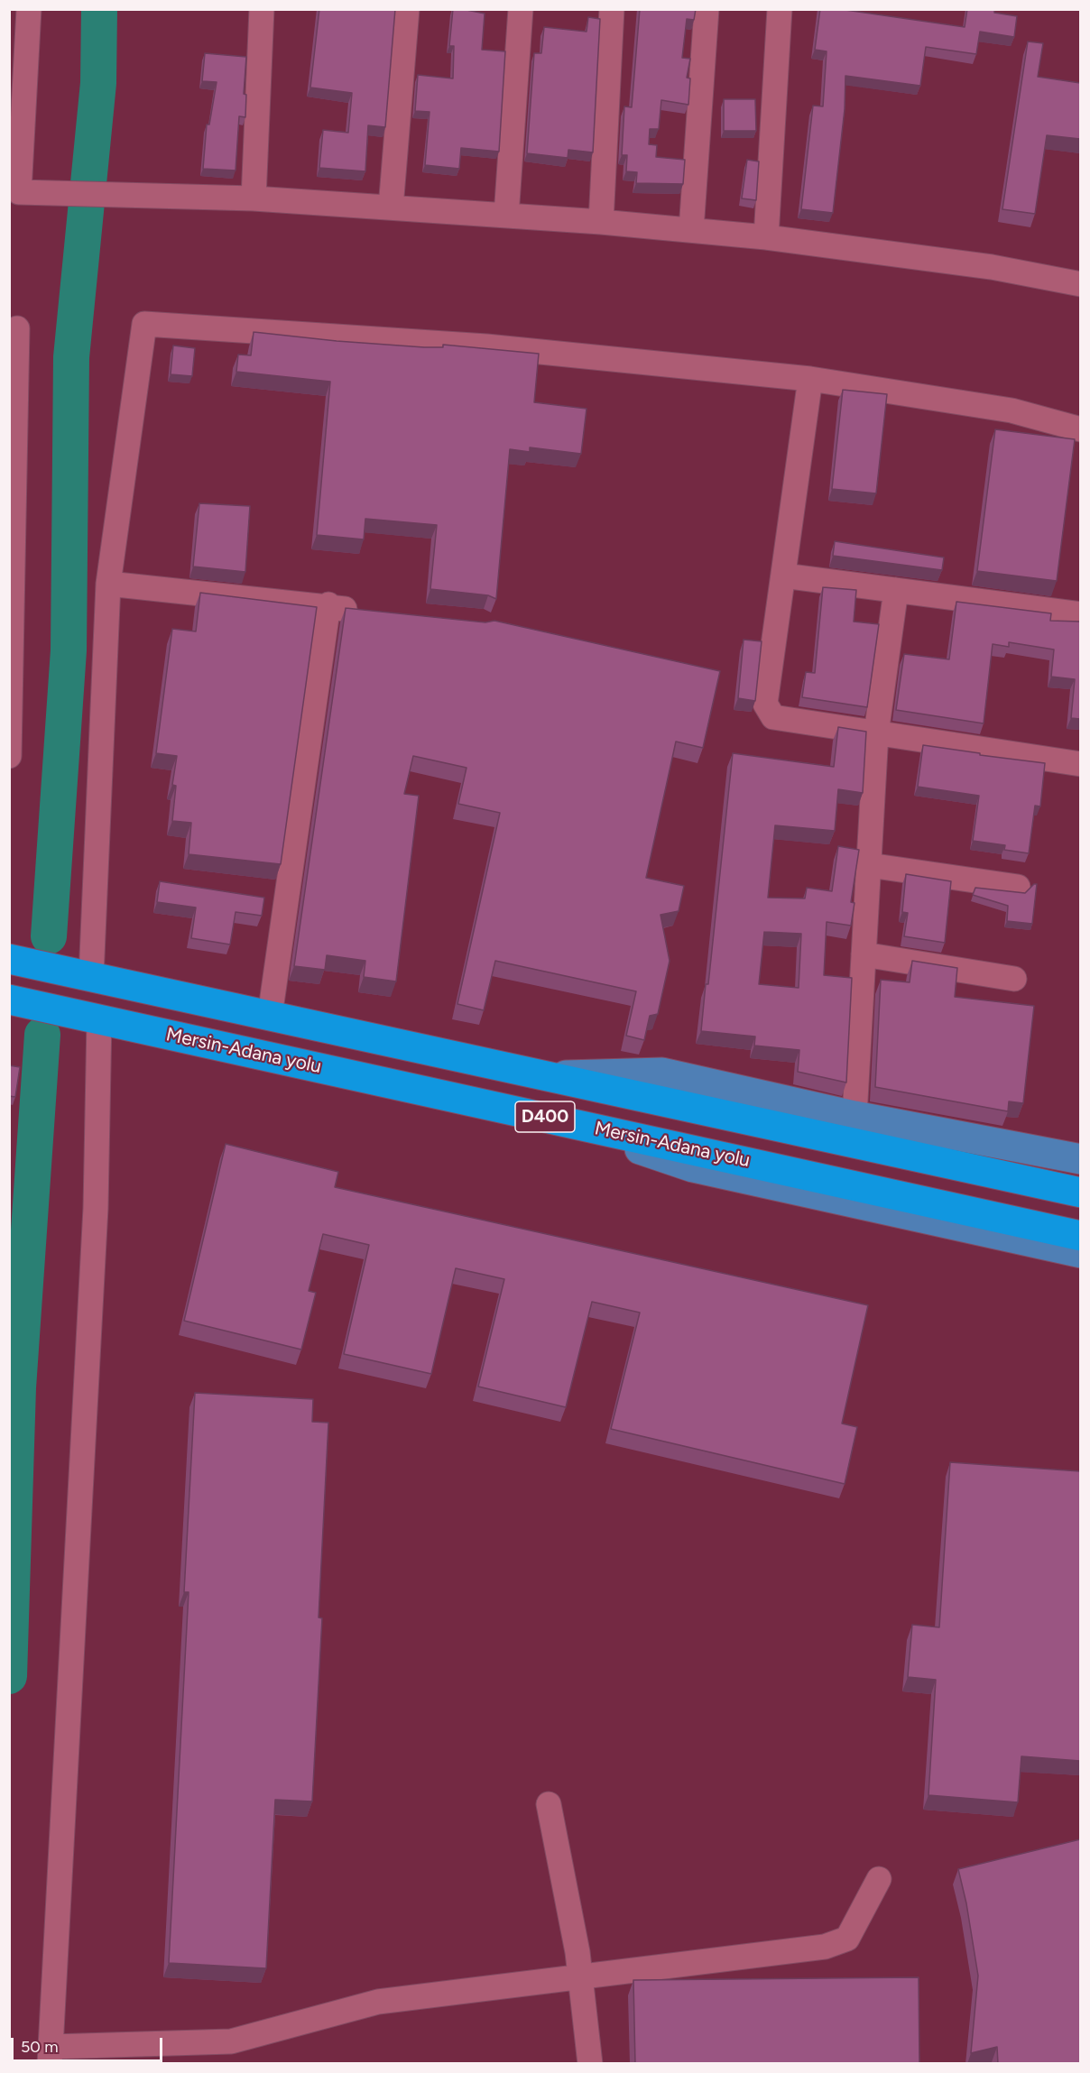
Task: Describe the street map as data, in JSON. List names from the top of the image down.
{
  "streets": {
    "highway": ["Mersin-Adana yolu", "D400"]
  },
  "scale_bar": "50 m"
}
